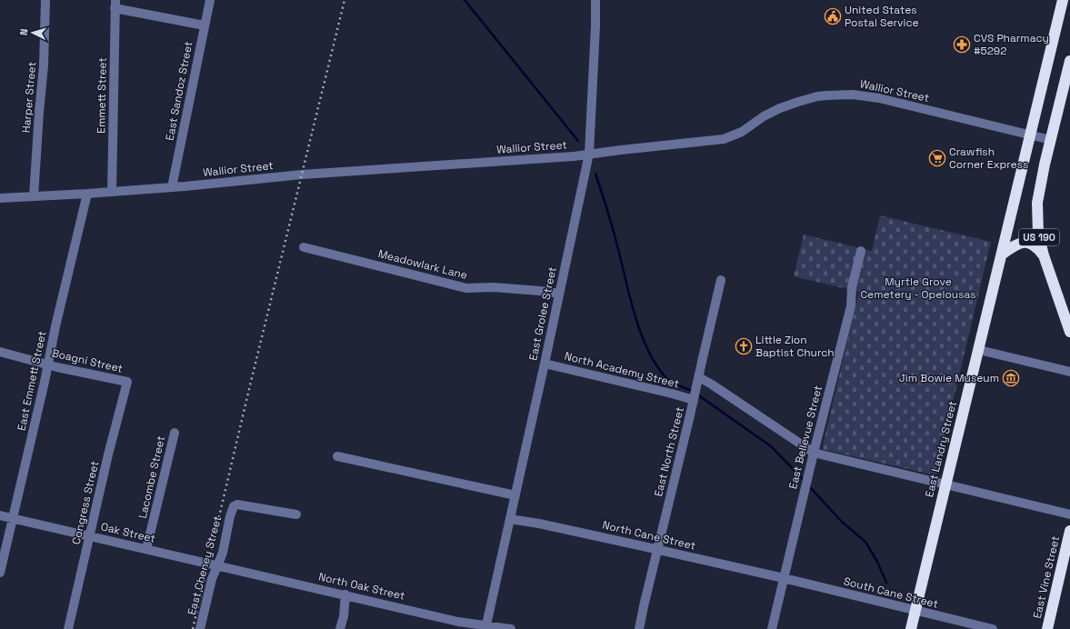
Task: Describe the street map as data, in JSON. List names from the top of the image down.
{
  "streets": {
    "highway": ["US 190", "East Landry Street", "East Vine Street"],
    "street": [
      "East Sandoz Street",
      "Wallior Street",
      "Emmett Street",
      "Harper Street",
      "Meadowlark Lane",
      "East Grolee Street",
      "Boagni Street",
      "North Academy Street",
      "East Emmett Street",
      "East Bellevue Street",
      "East North Street",
      "Lacombe Street",
      "Congress Street",
      "Oak Street",
      "North Cane Street",
      "East Cheney Street",
      "North Oak Street",
      "South Cane Street"
    ]
  },
  "crossings": [
    ["East Sandoz Street", "Wallior Street"],
    ["Wallior Street", "Emmett Street"],
    ["Wallior Street", "Harper Street"],
    ["Wallior Street", "US 190"],
    ["Wallior Street", "East Grolee Street"],
    ["Wallior Street", "East Emmett Street"],
    ["Wallior Street", "East Landry Street"],
    ["Meadowlark Lane", "East Grolee Street"],
    ["East Grolee Street", "North Academy Street"],
    ["East Grolee Street", "North Cane Street"],
    ["East Grolee Street", "North Oak Street"],
    ["Boagni Street", "East Emmett Street"],
    ["Boagni Street", "Congress Street"],
    ["North Academy Street", "East North Street"],
    ["East Emmett Street", "Oak Street"],
    ["East Bellevue Street", "North Cane Street"],
    ["East Bellevue Street", "South Cane Street"],
    ["East Landry Street", "South Cane Street"],
    ["East North Street", "North Cane Street"],
    ["Lacombe Street", "Oak Street"],
    ["Congress Street", "Oak Street"],
    ["Oak Street", "North Oak Street"],
    ["North Cane Street", "South Cane Street"],
    ["East Cheney Street", "North Oak Street"]
  ],
  "parks": ["Myrtle Grove Cemetery - Opelousas"],
  "places": {
    "public building": ["United States Postal Service"],
    "pharmacy": ["CVS Pharmacy #5292"],
    "supermarket": ["Crawfish Corner Express"],
    "church": ["Little Zion Baptist Church"],
    "museum": ["Jim Bowie Museum"]
  },
  "north": "left"
}
